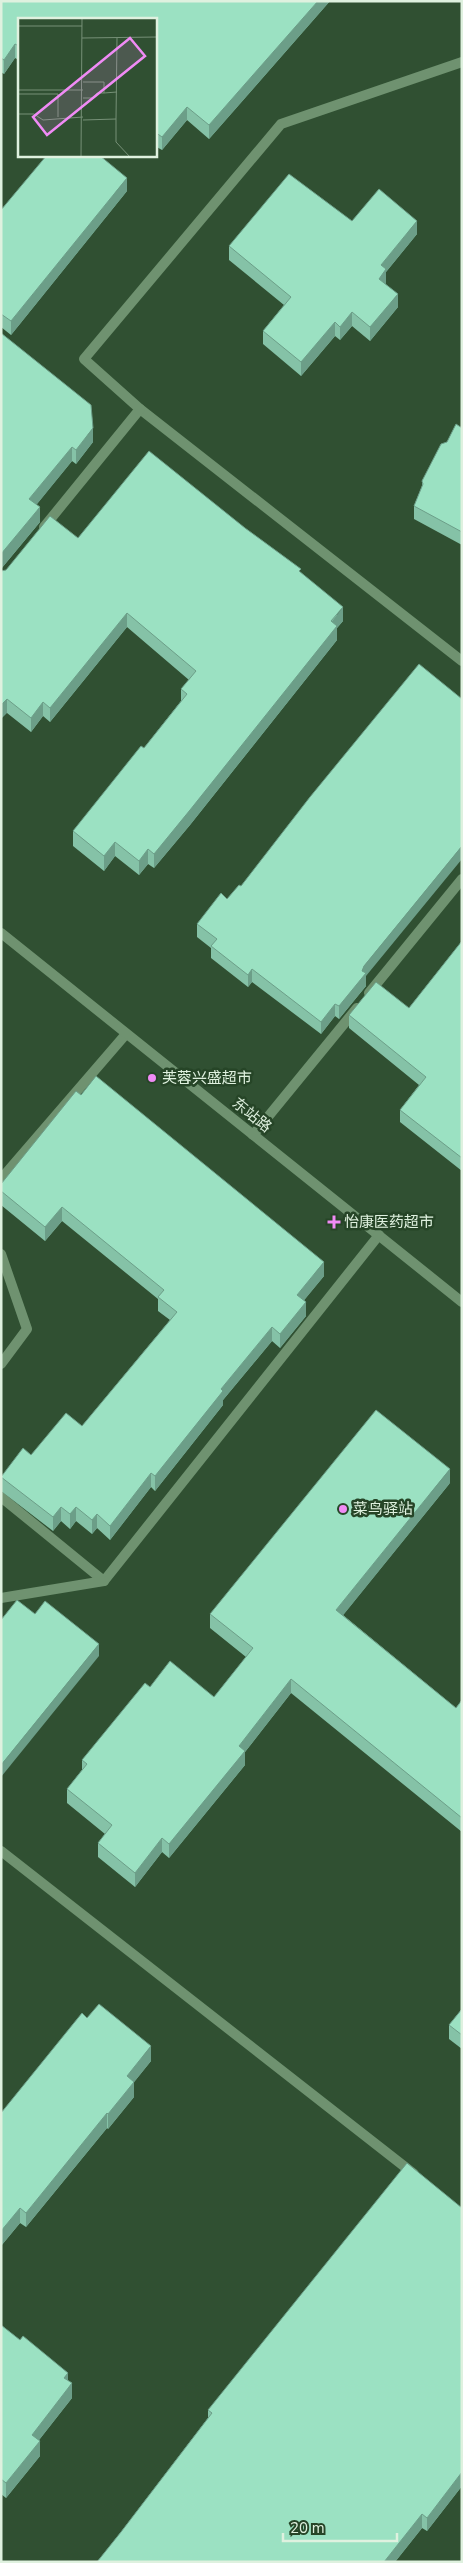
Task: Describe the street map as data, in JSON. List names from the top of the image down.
{
  "streets": {
    "street": ["东站路"]
  },
  "places": {
    "other": ["芙蓉兴盛超市", "菜鸟驿站"],
    "health": ["怡康医药超市"]
  },
  "scale_bar": "20 m"
}
